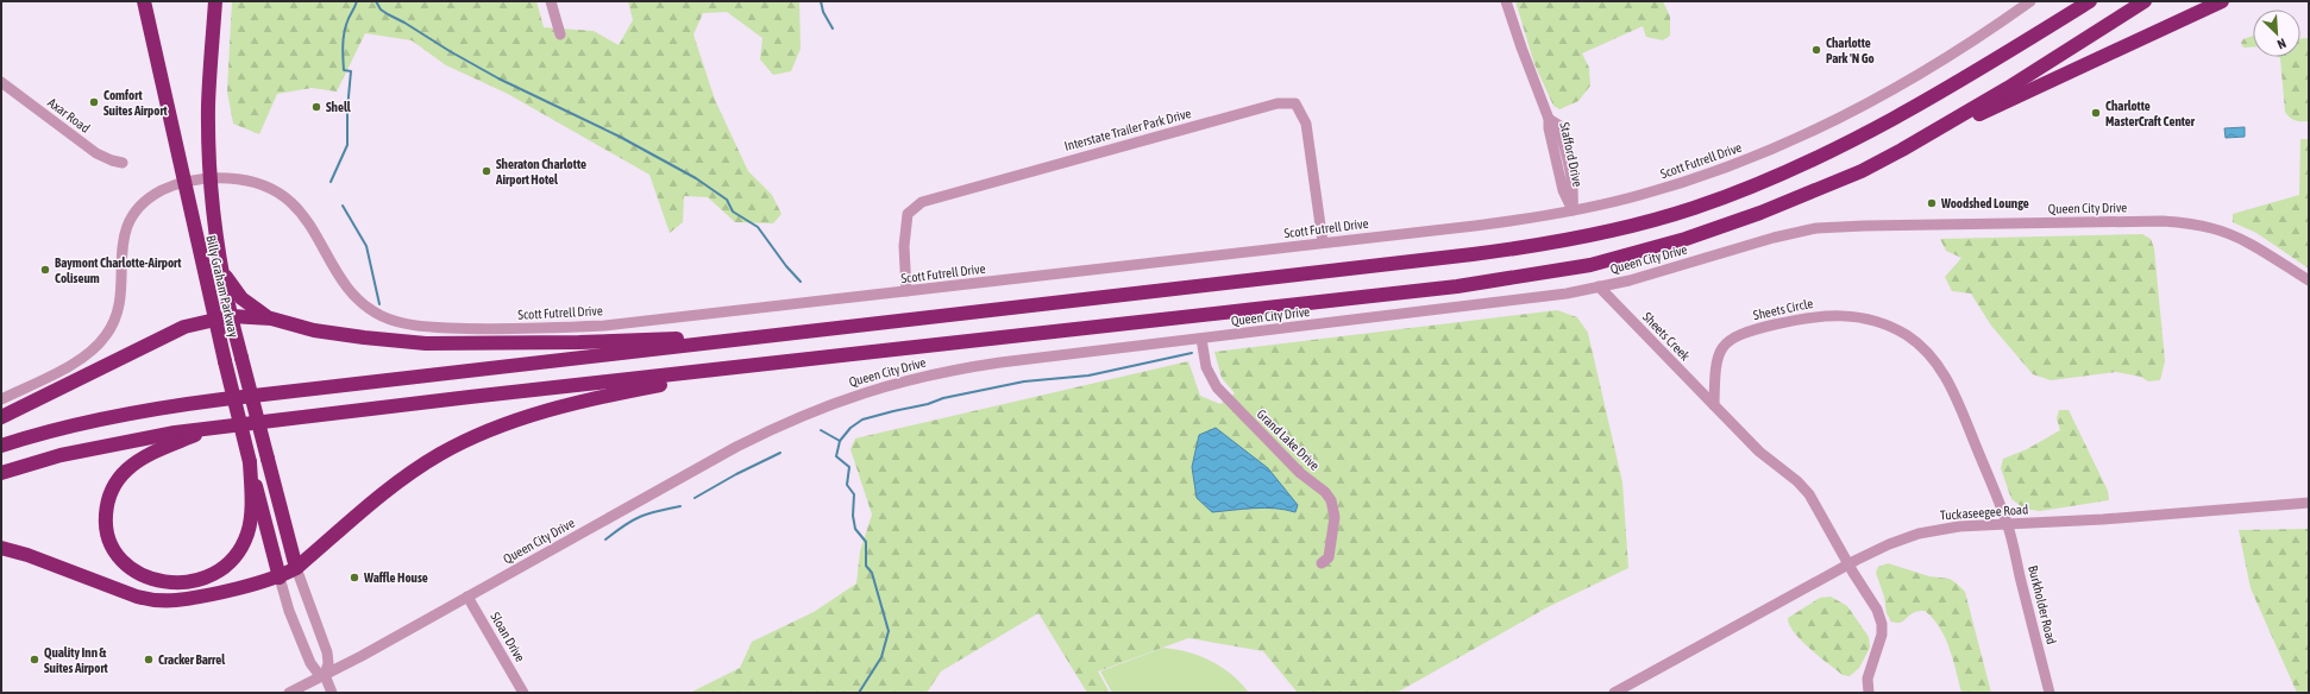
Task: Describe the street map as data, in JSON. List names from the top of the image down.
{
  "streets": {
    "highway": ["Billy Graham Parkway"],
    "street": [
      "Axar Road",
      "Interstate Trailer Park Drive",
      "Stafford Drive",
      "Scott Futrell Drive",
      "Queen City Drive",
      "Sheets Circle",
      "Sheets Creek",
      "Grand Lake Drive",
      "Tuckaseegee Road",
      "Burkholder Road",
      "Sloan Drive"
    ]
  },
  "crossings": [
    ["Interstate Trailer Park Drive", "Scott Futrell Drive"],
    ["Stafford Drive", "Scott Futrell Drive"],
    ["Scott Futrell Drive", "Billy Graham Parkway"],
    ["Queen City Drive", "Sheets Creek"],
    ["Queen City Drive", "Grand Lake Drive"],
    ["Queen City Drive", "Sloan Drive"],
    ["Sheets Circle", "Sheets Creek"],
    ["Sheets Circle", "Tuckaseegee Road"],
    ["Sheets Circle", "Burkholder Road"],
    ["Tuckaseegee Road", "Burkholder Road"]
  ],
  "places": [
    "Charlotte Park 'N Go",
    "Comfort Suites Airport",
    "Shell",
    "Charlotte MasterCraft Center",
    "Sheraton Charlotte Airport Hotel",
    "Woodshed Lounge",
    "Baymont Charlotte-Airport Coliseum",
    "Waffle House",
    "Quality Inn & Suites Airport",
    "Cracker Barrel"
  ],
  "north": "bottom right"
}
